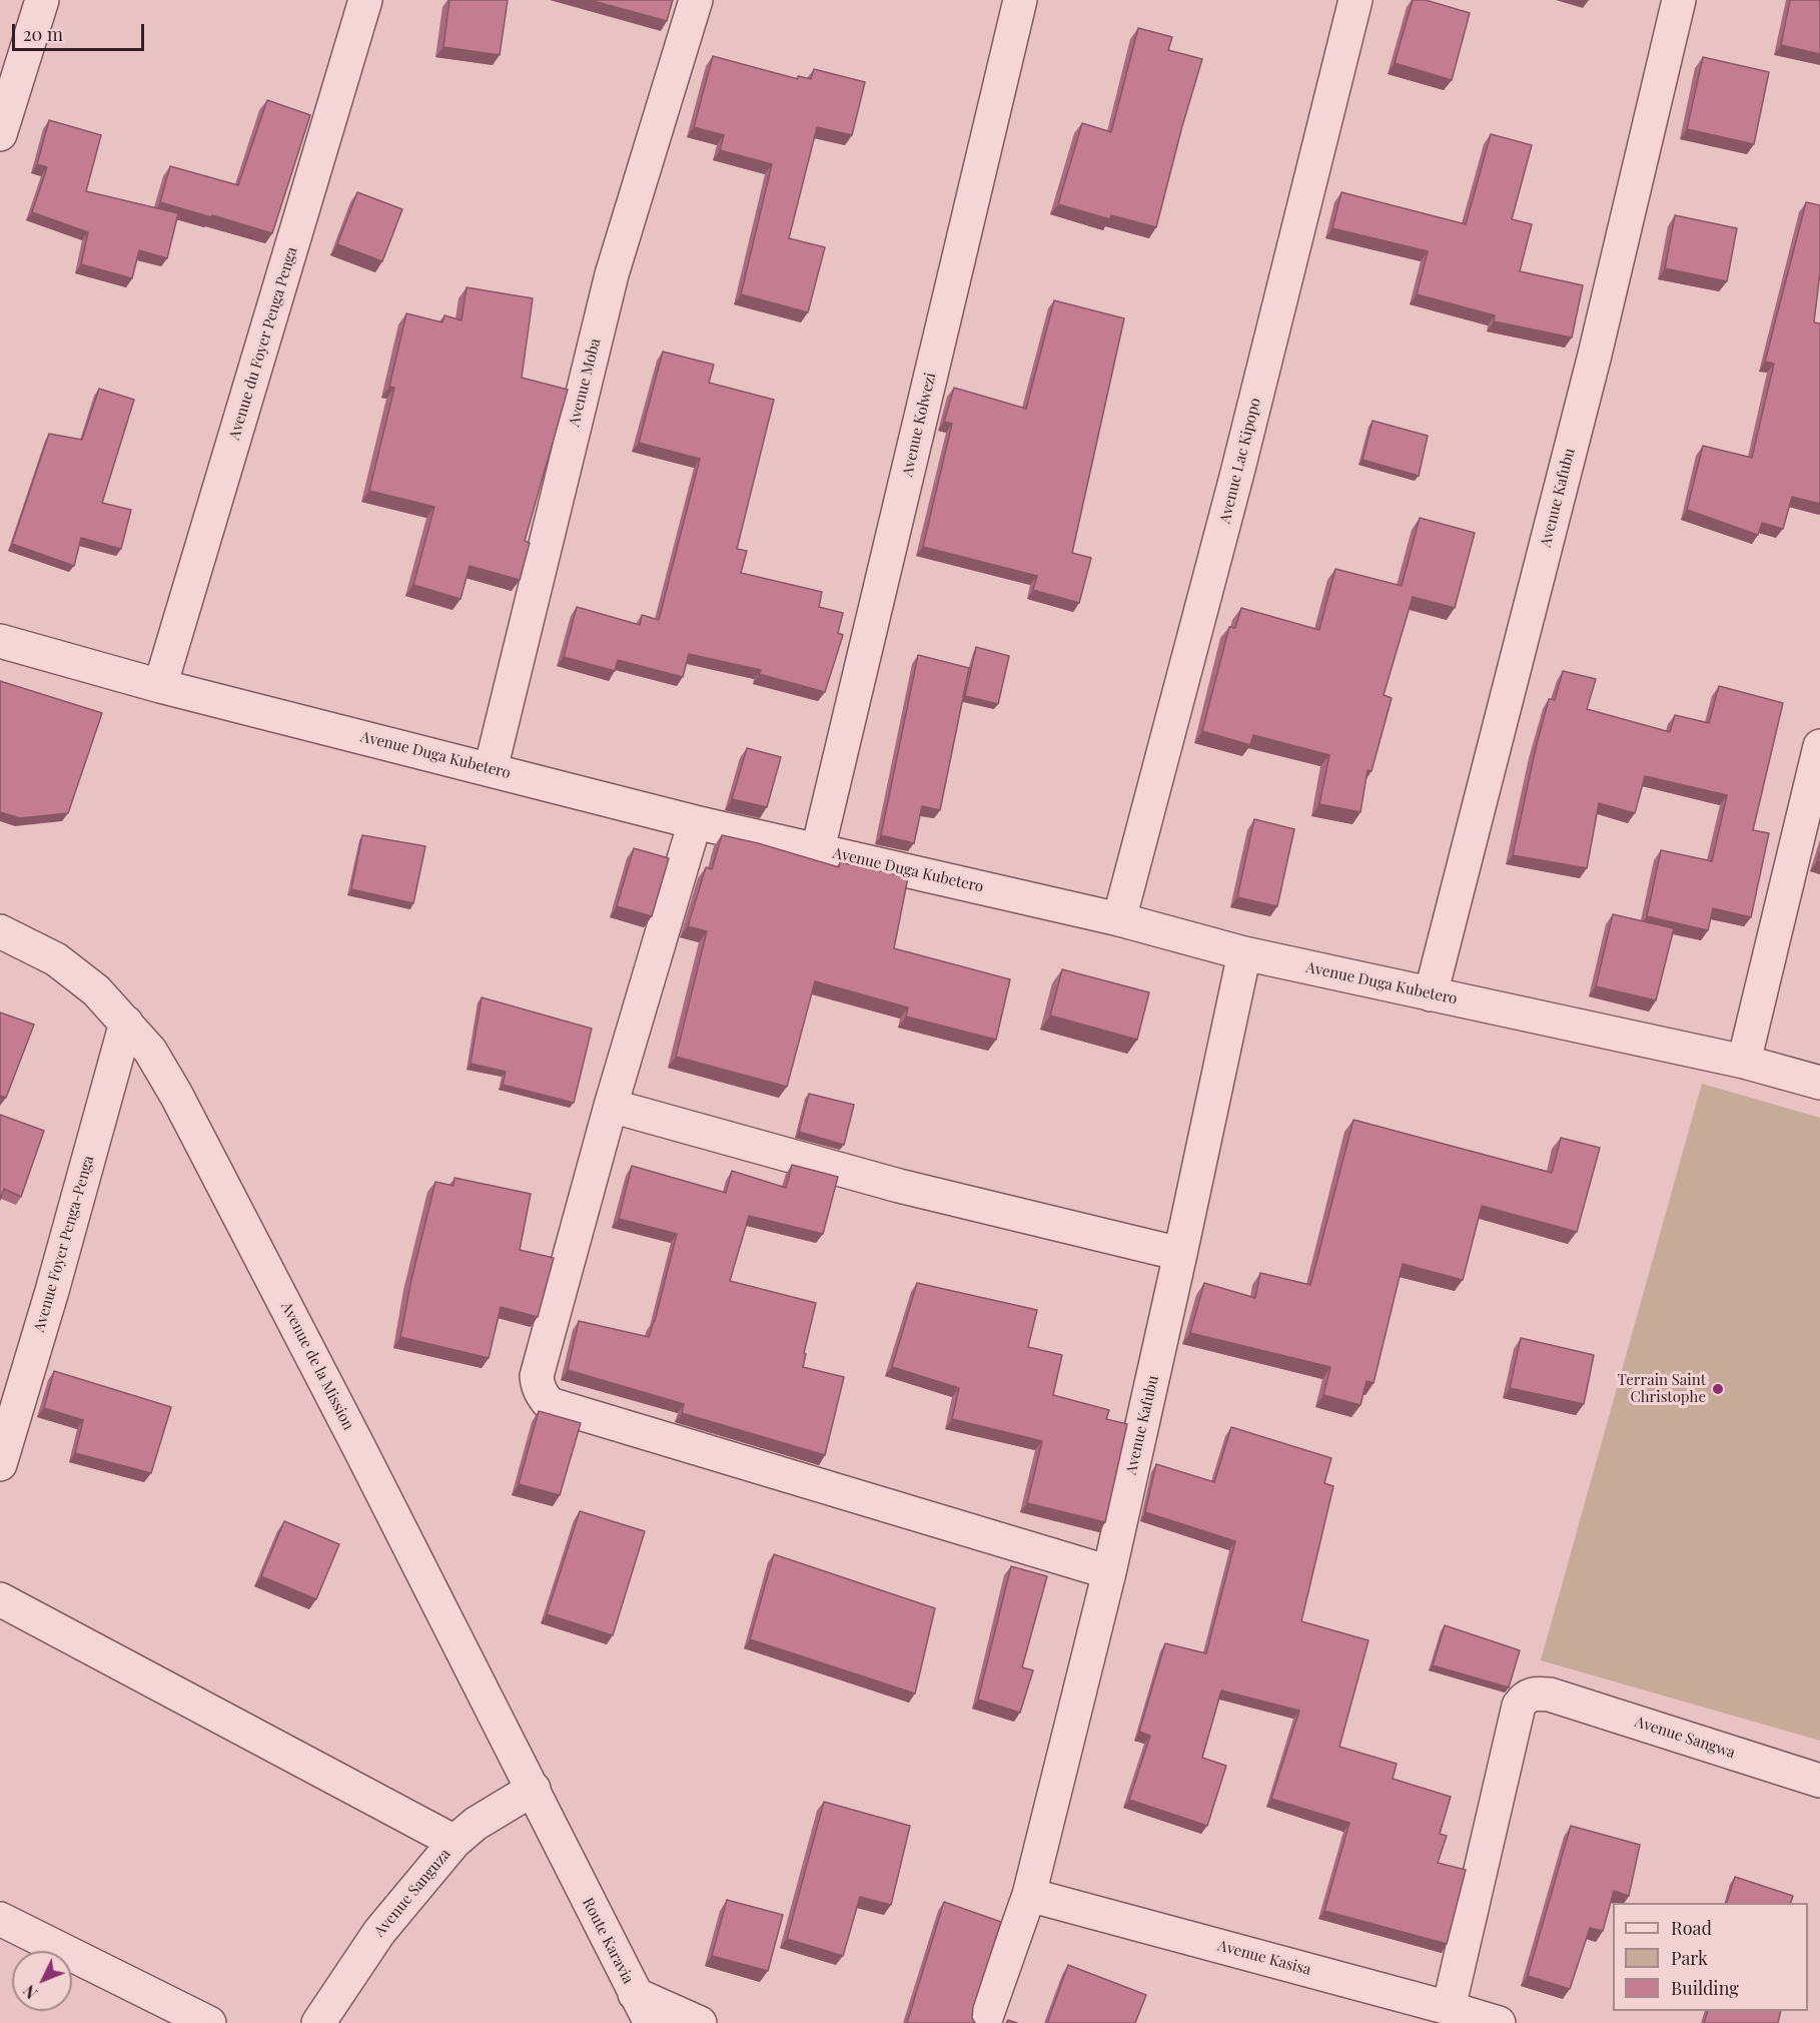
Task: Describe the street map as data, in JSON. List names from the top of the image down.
{
  "streets": {
    "street": [
      "Avenue du Foyer Penga Penga",
      "Avenue Moba",
      "Avenue Kolwezi",
      "Avenue Lac Kipopo",
      "Avenue Kafubu",
      "Avenue Duga Kubetero",
      "Avenue Foyer Penga-Penga",
      "Avenue de la Mission",
      "Avenue Sangwa",
      "Avenue Sanguza",
      "Route Karavia",
      "Avenue Kasisa"
    ]
  },
  "crossings": [
    ["Avenue du Foyer Penga Penga", "Avenue Duga Kubetero"],
    ["Avenue Moba", "Avenue Duga Kubetero"],
    ["Avenue Kolwezi", "Avenue Duga Kubetero"],
    ["Avenue Lac Kipopo", "Avenue Duga Kubetero"],
    ["Avenue Kafubu", "Avenue Duga Kubetero"],
    ["Avenue Kafubu", "Avenue Kasisa"],
    ["Avenue Foyer Penga-Penga", "Avenue de la Mission"],
    ["Avenue de la Mission", "Avenue Sanguza"],
    ["Avenue de la Mission", "Route Karavia"],
    ["Avenue Sangwa", "Avenue Kasisa"]
  ],
  "places": ["Terrain Saint Christophe"],
  "legend": ["Road", "Park", "Building"],
  "scale_bar": "20 m",
  "north": "bottom left"
}
